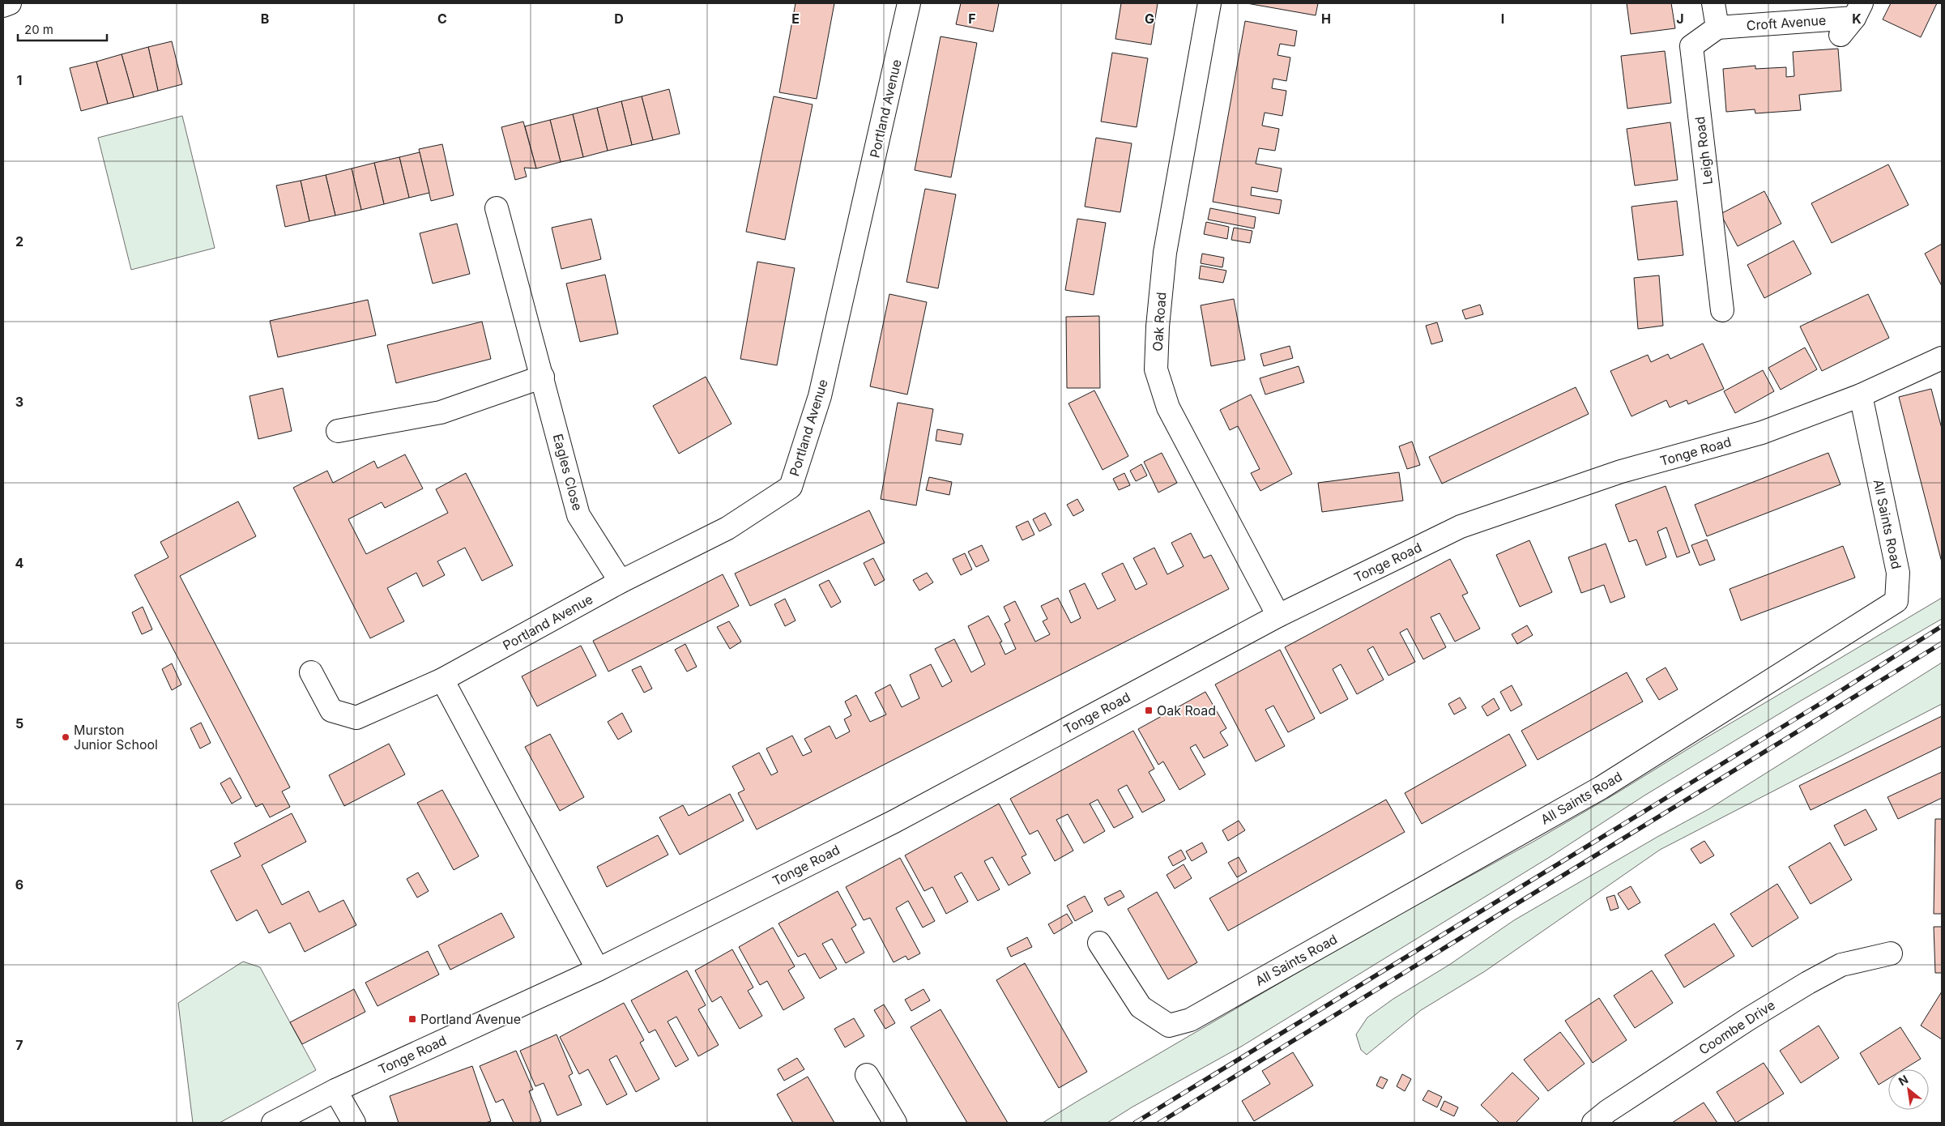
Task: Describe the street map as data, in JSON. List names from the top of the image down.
{
  "streets": {
    "street": [
      "Croft Avenue",
      "Portland Avenue",
      "Leigh Road",
      "Oak Road",
      "Tonge Road",
      "Eagles Close",
      "All Saints Road",
      "Coombe Drive"
    ]
  },
  "crossings": [
    ["Croft Avenue", "Leigh Road"],
    ["Portland Avenue", "Eagles Close"],
    ["Oak Road", "Tonge Road"],
    ["Tonge Road", "All Saints Road"]
  ],
  "places": {
    "transit": ["Oak Road", "Portland Avenue"],
    "other": ["Murston Junior School"]
  },
  "scale_bar": "20 m",
  "north": "top left",
  "grid": {
    "columns": [
      "B",
      "C",
      "D",
      "E",
      "F",
      "G",
      "H",
      "I",
      "J",
      "K"
    ],
    "rows": [
      "1",
      "2",
      "3",
      "4",
      "5",
      "6",
      "7"
    ]
  }
}
